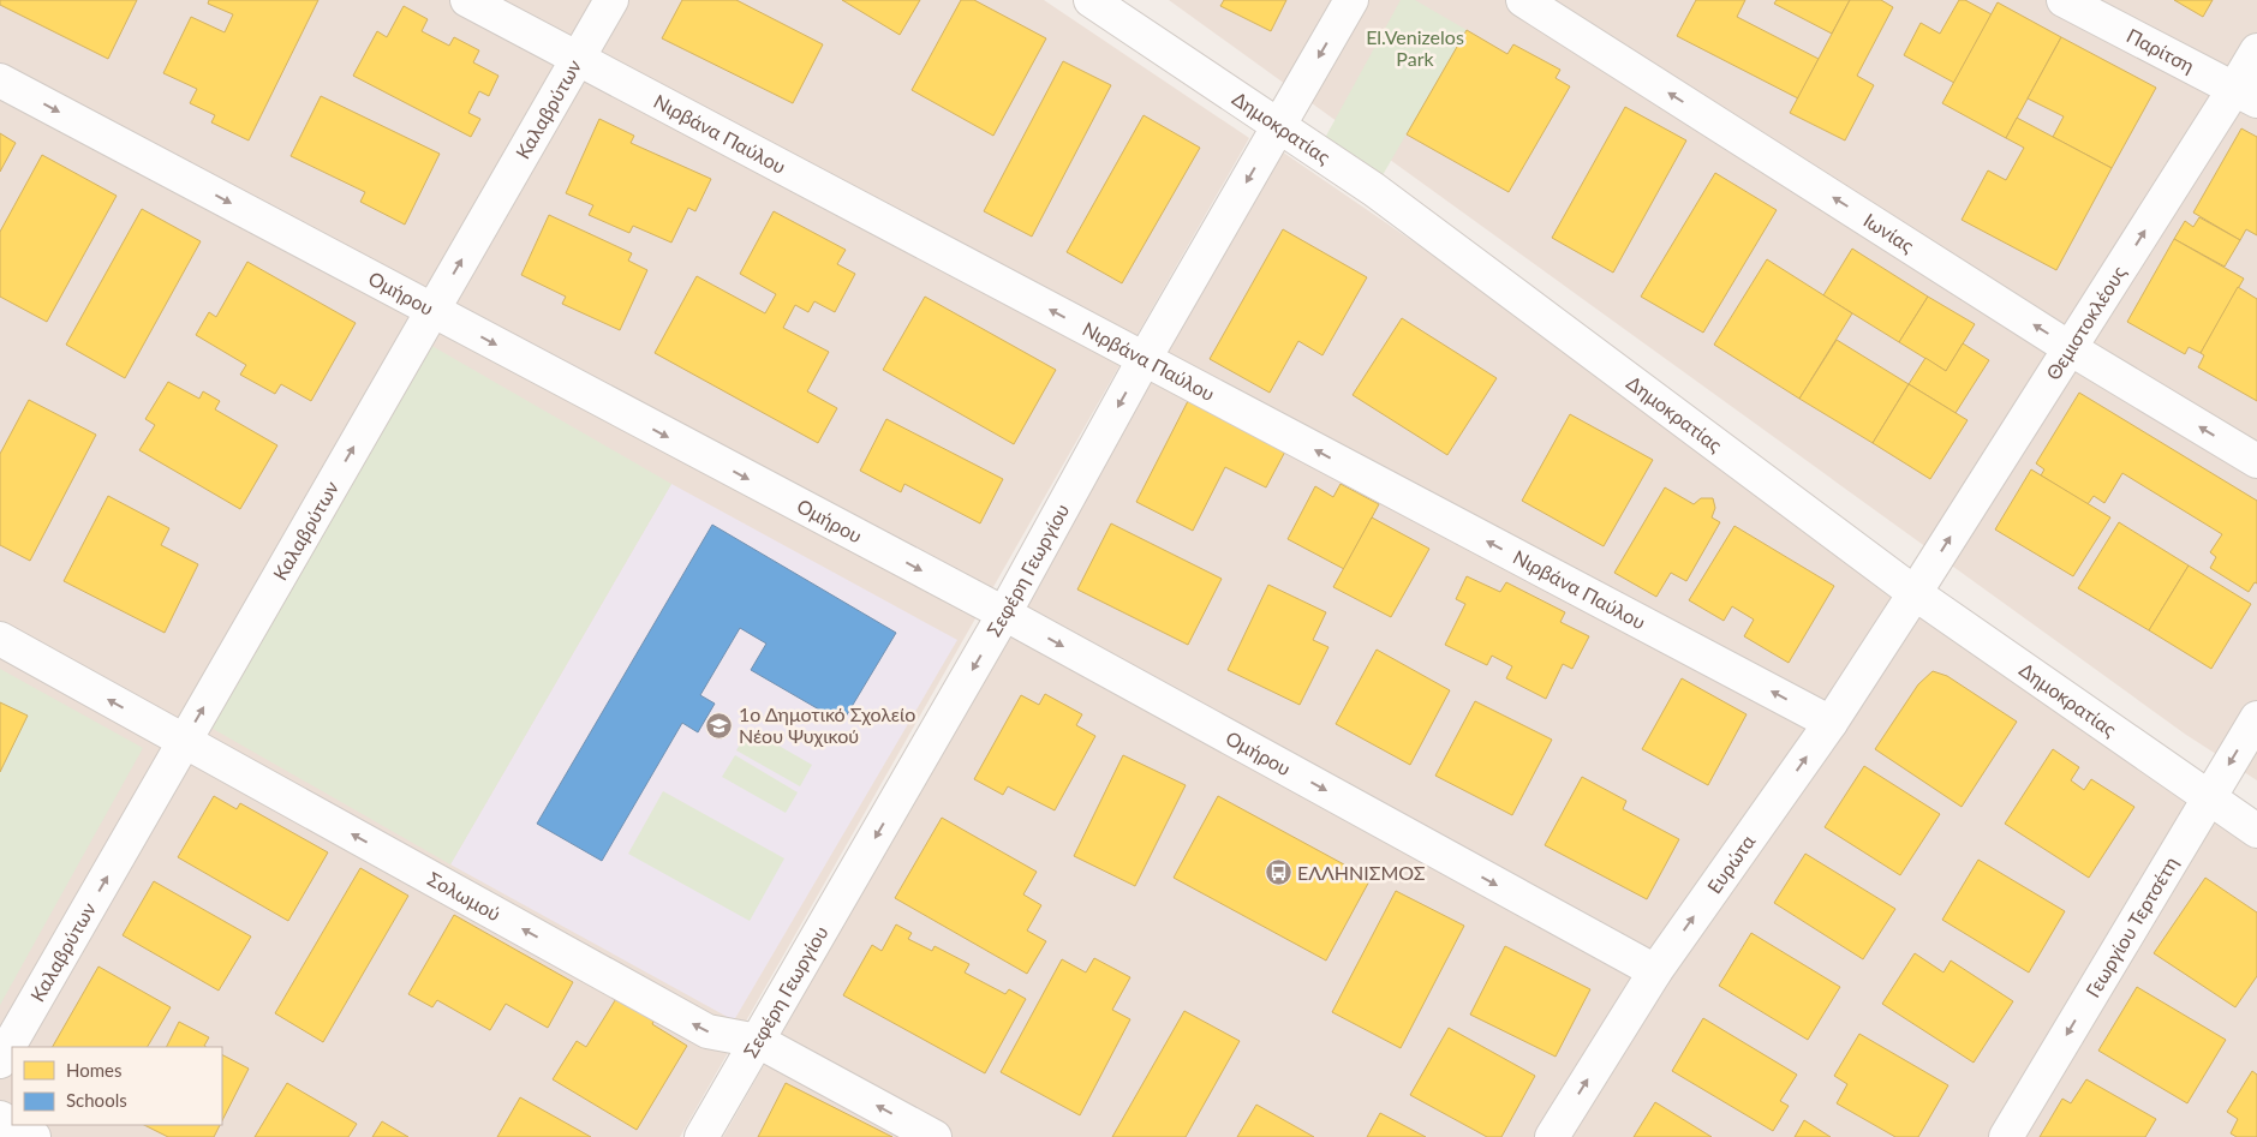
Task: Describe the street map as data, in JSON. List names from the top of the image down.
{
  "streets": {
    "street": [
      "Παρίτση",
      "Καλαβρύτων",
      "Δημοκρατίας",
      "Νιρβάνα Παύλου",
      "Ιωνίας",
      "Ομήρου",
      "Θεμιστοκλέους",
      "Σεφέρη Γεωργίου",
      "Ευρώτα",
      "Σολωμού",
      "Γεωργίου Τερτσέτη"
    ]
  },
  "crossings": [
    ["Παρίτση", "Θεμιστοκλέους"],
    ["Καλαβρύτων", "Νιρβάνα Παύλου"],
    ["Καλαβρύτων", "Ομήρου"],
    ["Καλαβρύτων", "Σολωμού"],
    ["Δημοκρατίας", "Θεμιστοκλέους"],
    ["Δημοκρατίας", "Σεφέρη Γεωργίου"],
    ["Δημοκρατίας", "Ευρώτα"],
    ["Δημοκρατίας", "Γεωργίου Τερτσέτη"],
    ["Νιρβάνα Παύλου", "Σεφέρη Γεωργίου"],
    ["Νιρβάνα Παύλου", "Ευρώτα"],
    ["Ιωνίας", "Θεμιστοκλέους"],
    ["Ομήρου", "Σεφέρη Γεωργίου"],
    ["Ομήρου", "Ευρώτα"],
    ["Θεμιστοκλέους", "Ευρώτα"],
    ["Σεφέρη Γεωργίου", "Σολωμού"]
  ],
  "one_way": [
    "Καλαβρύτων",
    "Νιρβάνα Παύλου",
    "Ιωνίας",
    "Ομήρου",
    "Θεμιστοκλέους",
    "Σεφέρη Γεωργίου",
    "Ευρώτα",
    "Σολωμού",
    "Γεωργίου Τερτσέτη"
  ],
  "parks": ["El.Venizelos Park"],
  "places": {
    "school or university": ["1ο Δημοτικό Σχολείο Νέου Ψυχικού"],
    "bus stop": ["ΕΛΛΗΝΙΣΜΟΣ"]
  },
  "legend": ["Homes", "Schools"]
}
